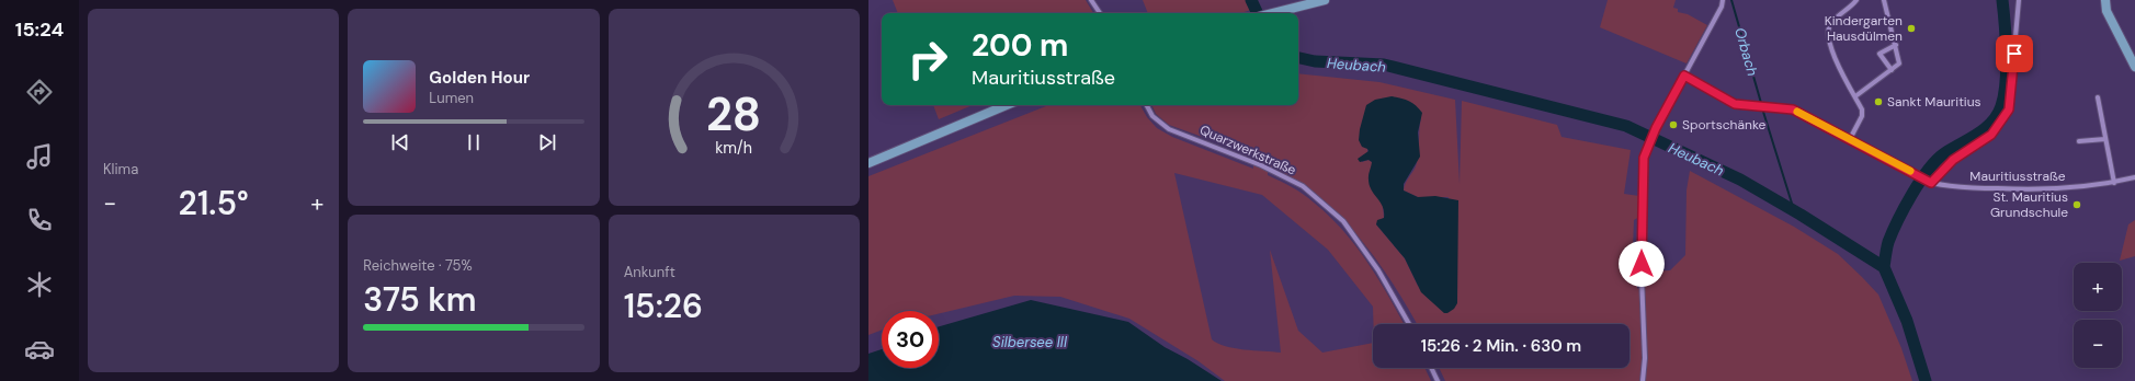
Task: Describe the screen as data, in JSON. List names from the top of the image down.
{
  "streets": {
    "street": ["Quarzwerkstraße", "Mauritiusstraße"]
  },
  "water": ["Orbach", "Heubach", "Silbersee III"],
  "places": [
    "Kindergarten Hausdülmen",
    "Sankt Mauritius",
    "Sportschänke",
    "St. Mauritius Grundschule"
  ],
  "page": {
    "tabs": "15:24",
    "tile": [
      "Klima",
      ["Reichweite · 75%", "375 km"],
      ["Ankunft", "15:26"]
    ],
    "turn": ["200 m", "Mauritiusstraße"],
    "song": ["Golden Hour", "Lumen"],
    "heat": ["−", "21.5°", "+"],
    "map_buttons": ["+", "−"],
    "limit": "30",
    "trip": "15:26 · 2 Min. · 630 m",
    "gauge": ["28", "km/h"]
  }
}
